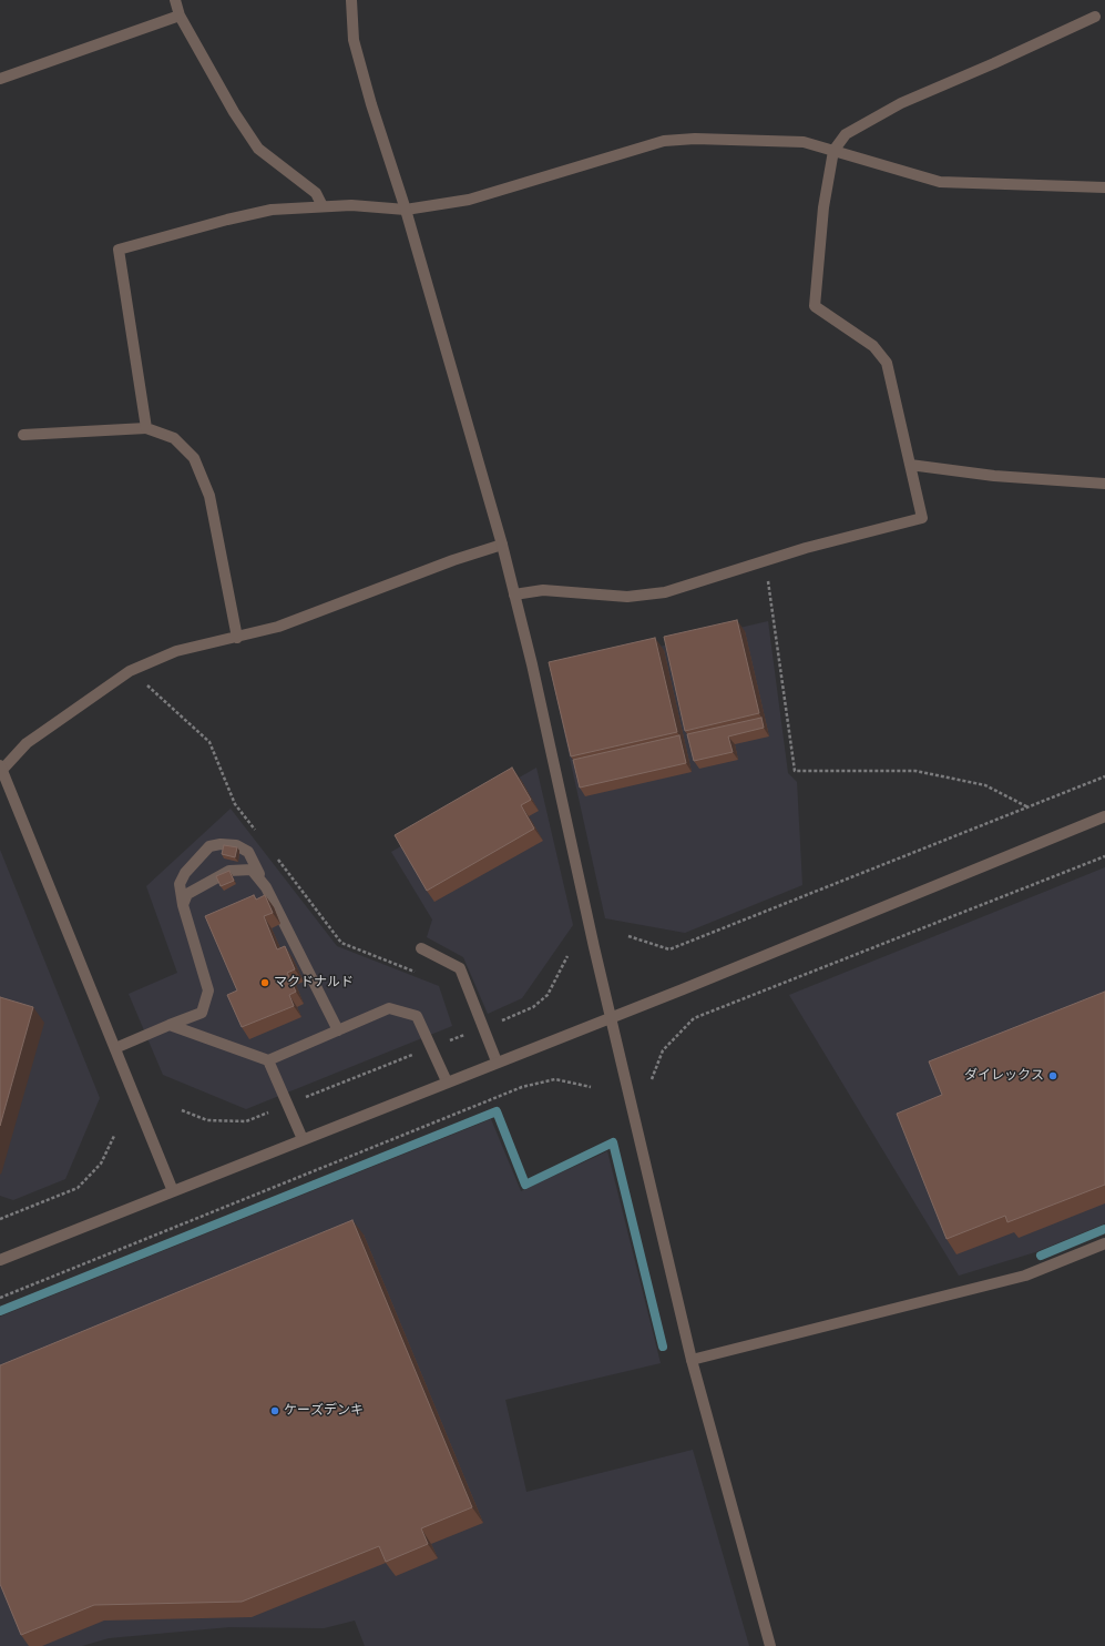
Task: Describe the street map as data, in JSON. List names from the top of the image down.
{
  "places": ["マクドナルド", "ダイレックス", "ケーズデンキ"]
}
